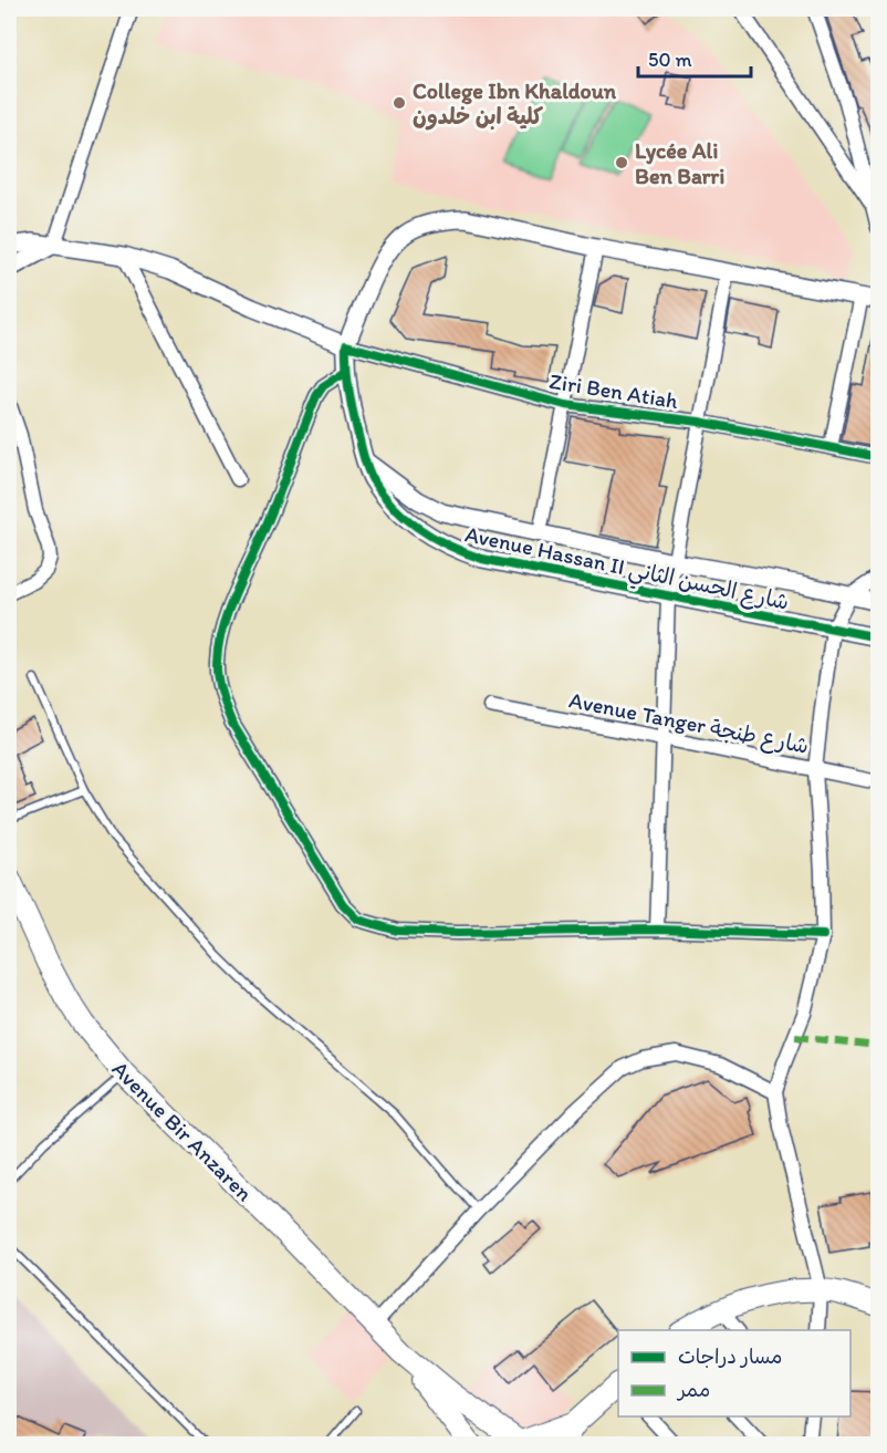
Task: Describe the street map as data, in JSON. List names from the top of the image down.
{
  "streets": {
    "main road": ["Avenue Bir Anzaren"],
    "street": ["Ziri Ben Atiah", "Avenue Hassan II شارع الحسن الثاني", "Avenue Tanger شارع طنجة"]
  },
  "crossings": [
    ["Ziri Ben Atiah", "Avenue Hassan II شارع الحسن الثاني"]
  ],
  "places": ["College Ibn Khaldoun كلية ابن خلدون", "Lycée Ali Ben Barri"],
  "legend": ["مسار دراجات", "ممر"],
  "scale_bar": "50 m"
}
